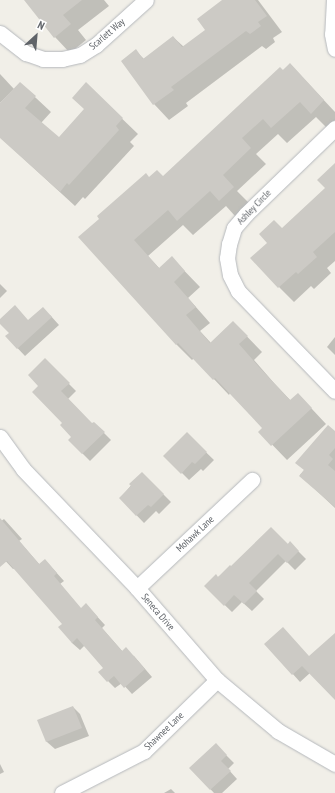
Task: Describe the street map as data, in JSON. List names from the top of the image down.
{
  "streets": {
    "street": [
      "Scarlett Way",
      "Ashley Circle",
      "Mohawk Lane",
      "Seneca Drive",
      "Shawnee Lane"
    ]
  },
  "crossings": [
    ["Mohawk Lane", "Seneca Drive"],
    ["Seneca Drive", "Shawnee Lane"]
  ],
  "north": "top right"
}
